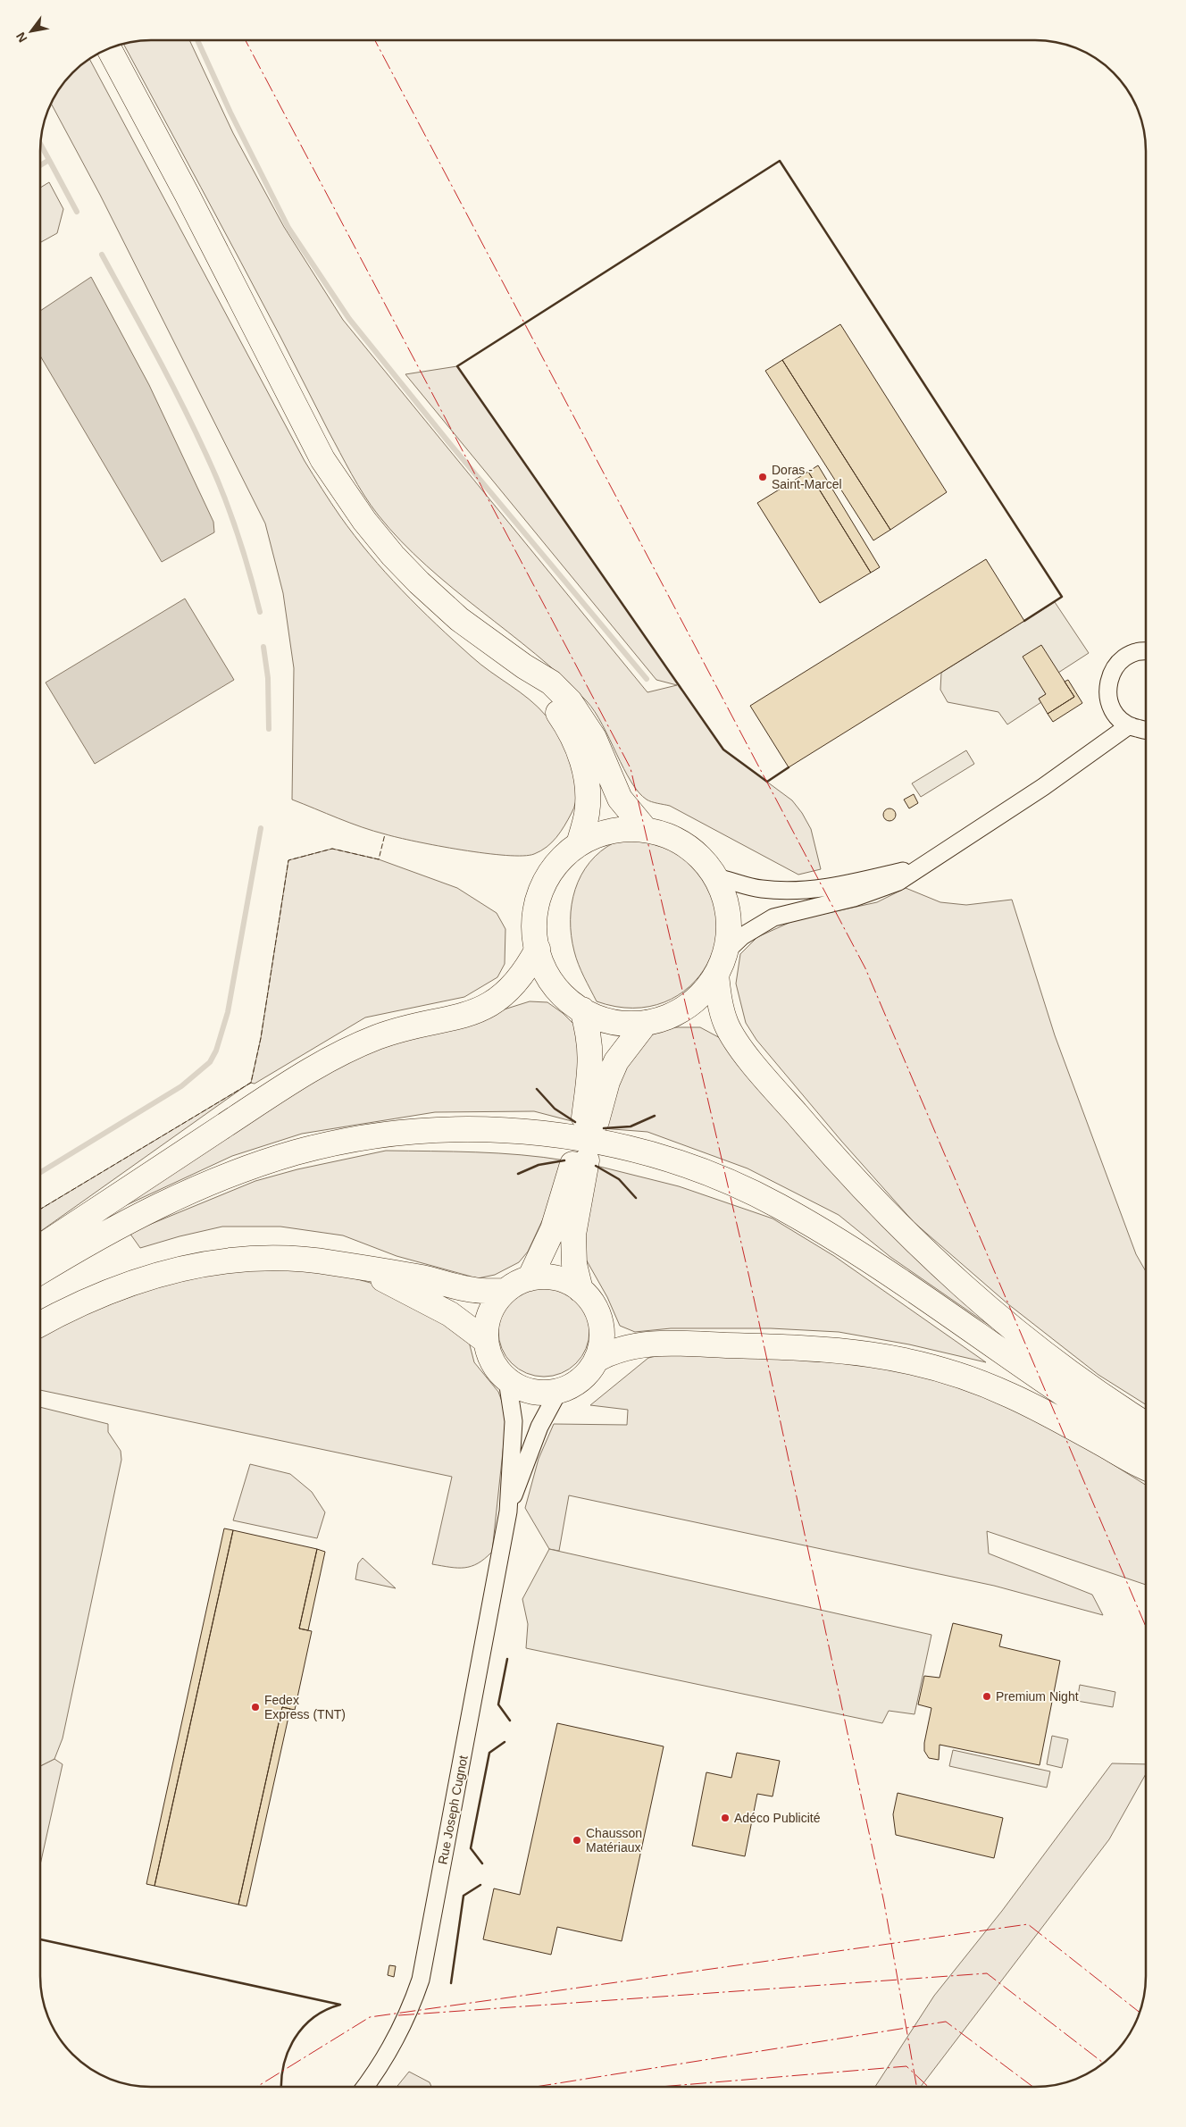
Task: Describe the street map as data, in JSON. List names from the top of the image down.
{
  "streets": {
    "street": ["Rue Joseph Cugnot"]
  },
  "places": [
    "Doras - Saint-Marcel",
    "Premium Night",
    "Fedex Express (TNT)",
    "Adéco Publicité",
    "Chausson Matériaux"
  ],
  "north": "bottom left"
}
